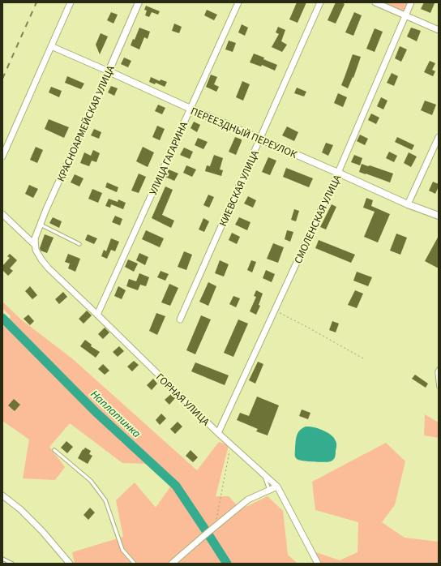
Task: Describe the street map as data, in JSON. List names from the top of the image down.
{
  "streets": {
    "street": [
      "КРАСНОАРМЕЙСКАЯ УЛИЦА",
      "ПЕРЕЕЗДНЫЙ ПЕРЕУЛОК",
      "УЛИЦА ГАГАРИНА",
      "КИЕВСКАЯ УЛИЦА",
      "СМОЛЕНСКАЯ УЛИЦА",
      "ГОРНАЯ УЛИЦА"
    ]
  },
  "crossings": [
    ["КРАСНОАРМЕЙСКАЯ УЛИЦА", "ПЕРЕЕЗДНЫЙ ПЕРЕУЛОК"],
    ["КРАСНОАРМЕЙСКАЯ УЛИЦА", "ГОРНАЯ УЛИЦА"],
    ["ПЕРЕЕЗДНЫЙ ПЕРЕУЛОК", "УЛИЦА ГАГАРИНА"],
    ["ПЕРЕЕЗДНЫЙ ПЕРЕУЛОК", "КИЕВСКАЯ УЛИЦА"],
    ["ПЕРЕЕЗДНЫЙ ПЕРЕУЛОК", "СМОЛЕНСКАЯ УЛИЦА"],
    ["УЛИЦА ГАГАРИНА", "ГОРНАЯ УЛИЦА"],
    ["СМОЛЕНСКАЯ УЛИЦА", "ГОРНАЯ УЛИЦА"]
  ],
  "water": ["Наплатинка"]
}
